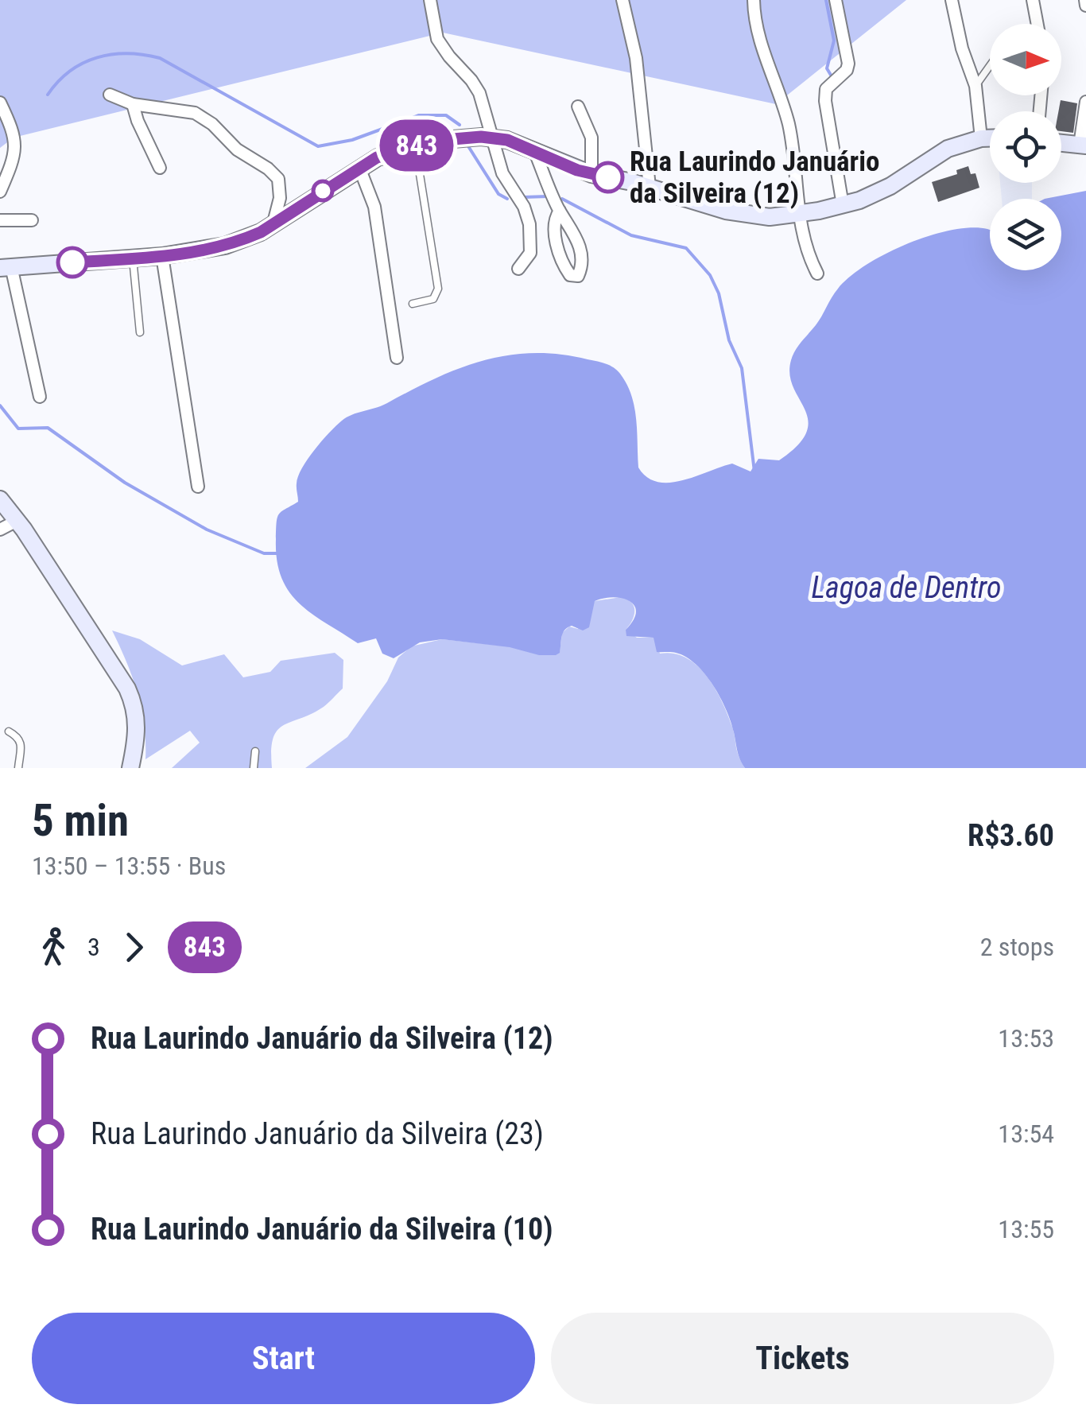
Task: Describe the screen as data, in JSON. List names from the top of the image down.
{
  "water": ["Lagoa de Dentro"],
  "places": ["Rua Laurindo Januário da Silveira (12)"],
  "lines": ["bus line 843"],
  "north": "right",
  "page": {
    "on_map": "843",
    "heading": ["5 min", "13:50 – 13:55 · Bus", "R$3.60"],
    "legs": ["3", "843", "2 stops"],
    "list": [
      {
        "name": "Rua Laurindo Januário da Silveira (12)",
        "value": "13:53"
      },
      {
        "name": "Rua Laurindo Januário da Silveira (23)",
        "value": "13:54"
      },
      {
        "name": "Rua Laurindo Januário da Silveira (10)",
        "value": "13:55"
      }
    ],
    "buttons": ["Start", "Tickets"]
  }
}
